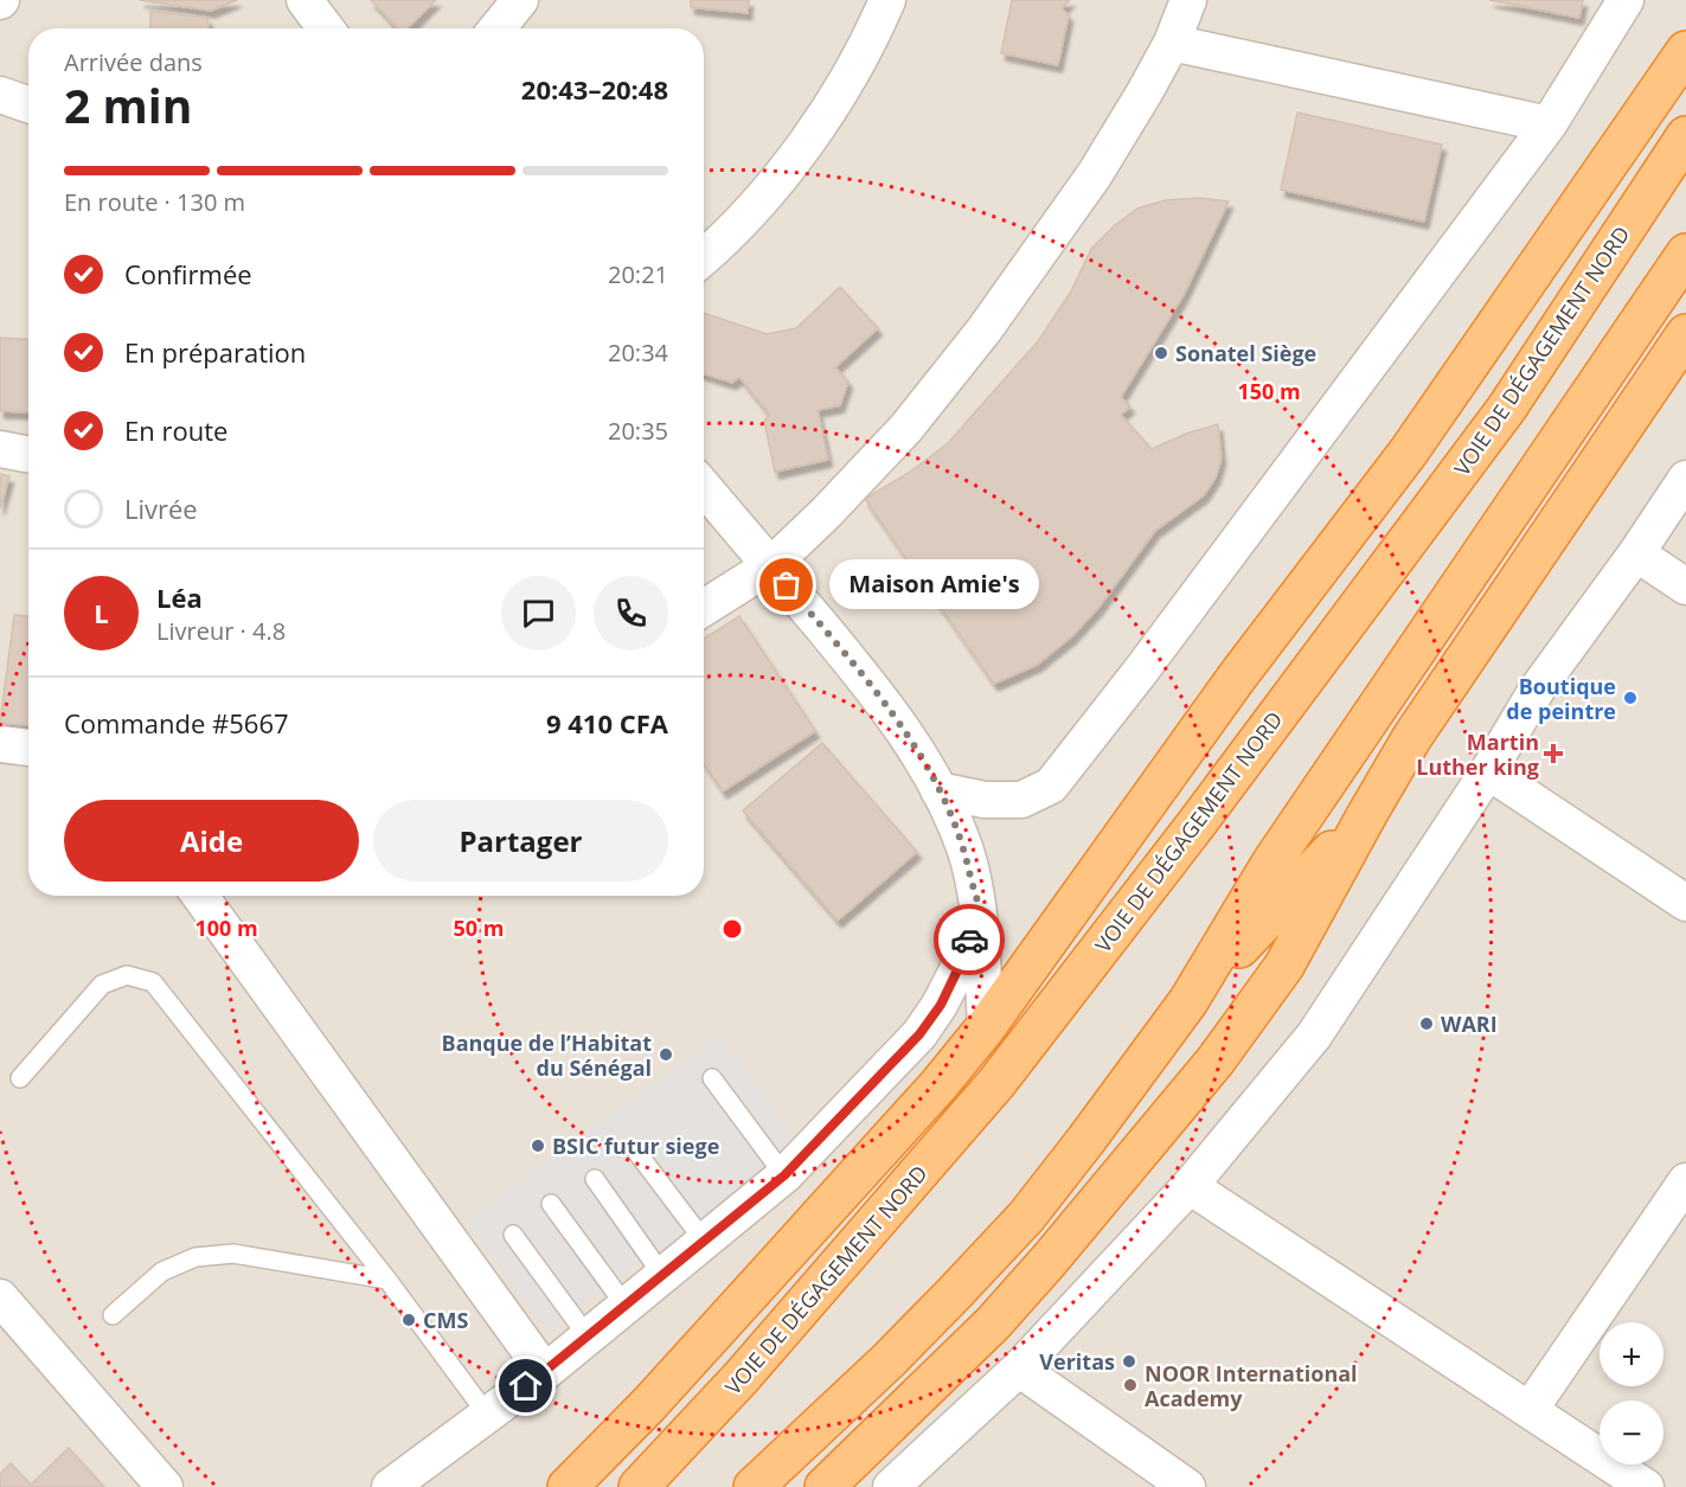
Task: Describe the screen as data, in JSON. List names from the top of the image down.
{
  "streets": {
    "highway": ["VOIE DE DÉGAGEMENT NORD"]
  },
  "places": {
    "other": [
      "Sonatel Siège",
      "Maison Amie's",
      "Boutique de peintre",
      "WARI",
      "Banque de l’Habitat du Sénégal",
      "BSIC futur siege",
      "CMS",
      "Veritas",
      "NOOR International Academy"
    ],
    "health": ["Martin Luther king"]
  },
  "page": {
    "heading": ["2 min", "Arrivée dans", "20:43–20:48"],
    "panel": [
      "Léa",
      "Livreur · 4.8",
      "Commande #5667",
      "9 410 CFA"
    ],
    "bar": "En route · 130 m",
    "list": [
      ["Confirmée", "20:21"],
      ["En préparation", "20:34"],
      ["En route", "20:35"],
      "Livrée"
    ],
    "bubble": "Maison Amie's",
    "round": "L",
    "buttons": ["Aide", "Partager"],
    "map_buttons": ["+", "−"]
  },
  "rings": ["150 m", "100 m", "50 m"]
}
